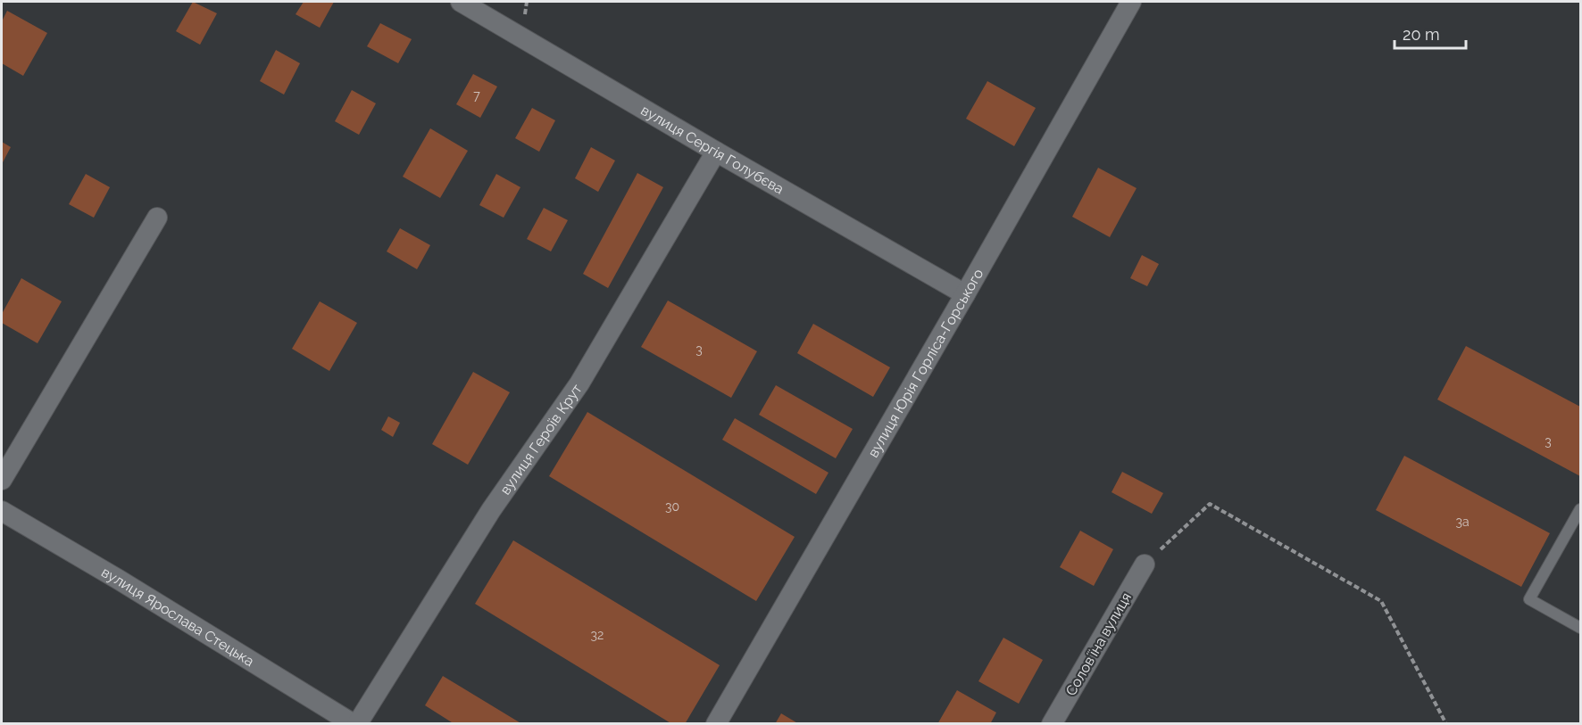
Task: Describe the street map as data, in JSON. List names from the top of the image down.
{
  "streets": {
    "street": [
      "вулиця Сергія Голубєва",
      "вулиця Юрія Горліса-Горського",
      "вулиця Героїв Крут",
      "вулиця Ярослава Стецька",
      "Соловʼїна вулиця"
    ]
  },
  "crossings": [
    ["вулиця Сергія Голубєва", "вулиця Юрія Горліса-Горського"],
    ["вулиця Сергія Голубєва", "вулиця Героїв Крут"]
  ],
  "house_numbers": [
    "7",
    "3",
    "3",
    "30",
    "3а",
    "32"
  ],
  "scale_bar": "20 m"
}
